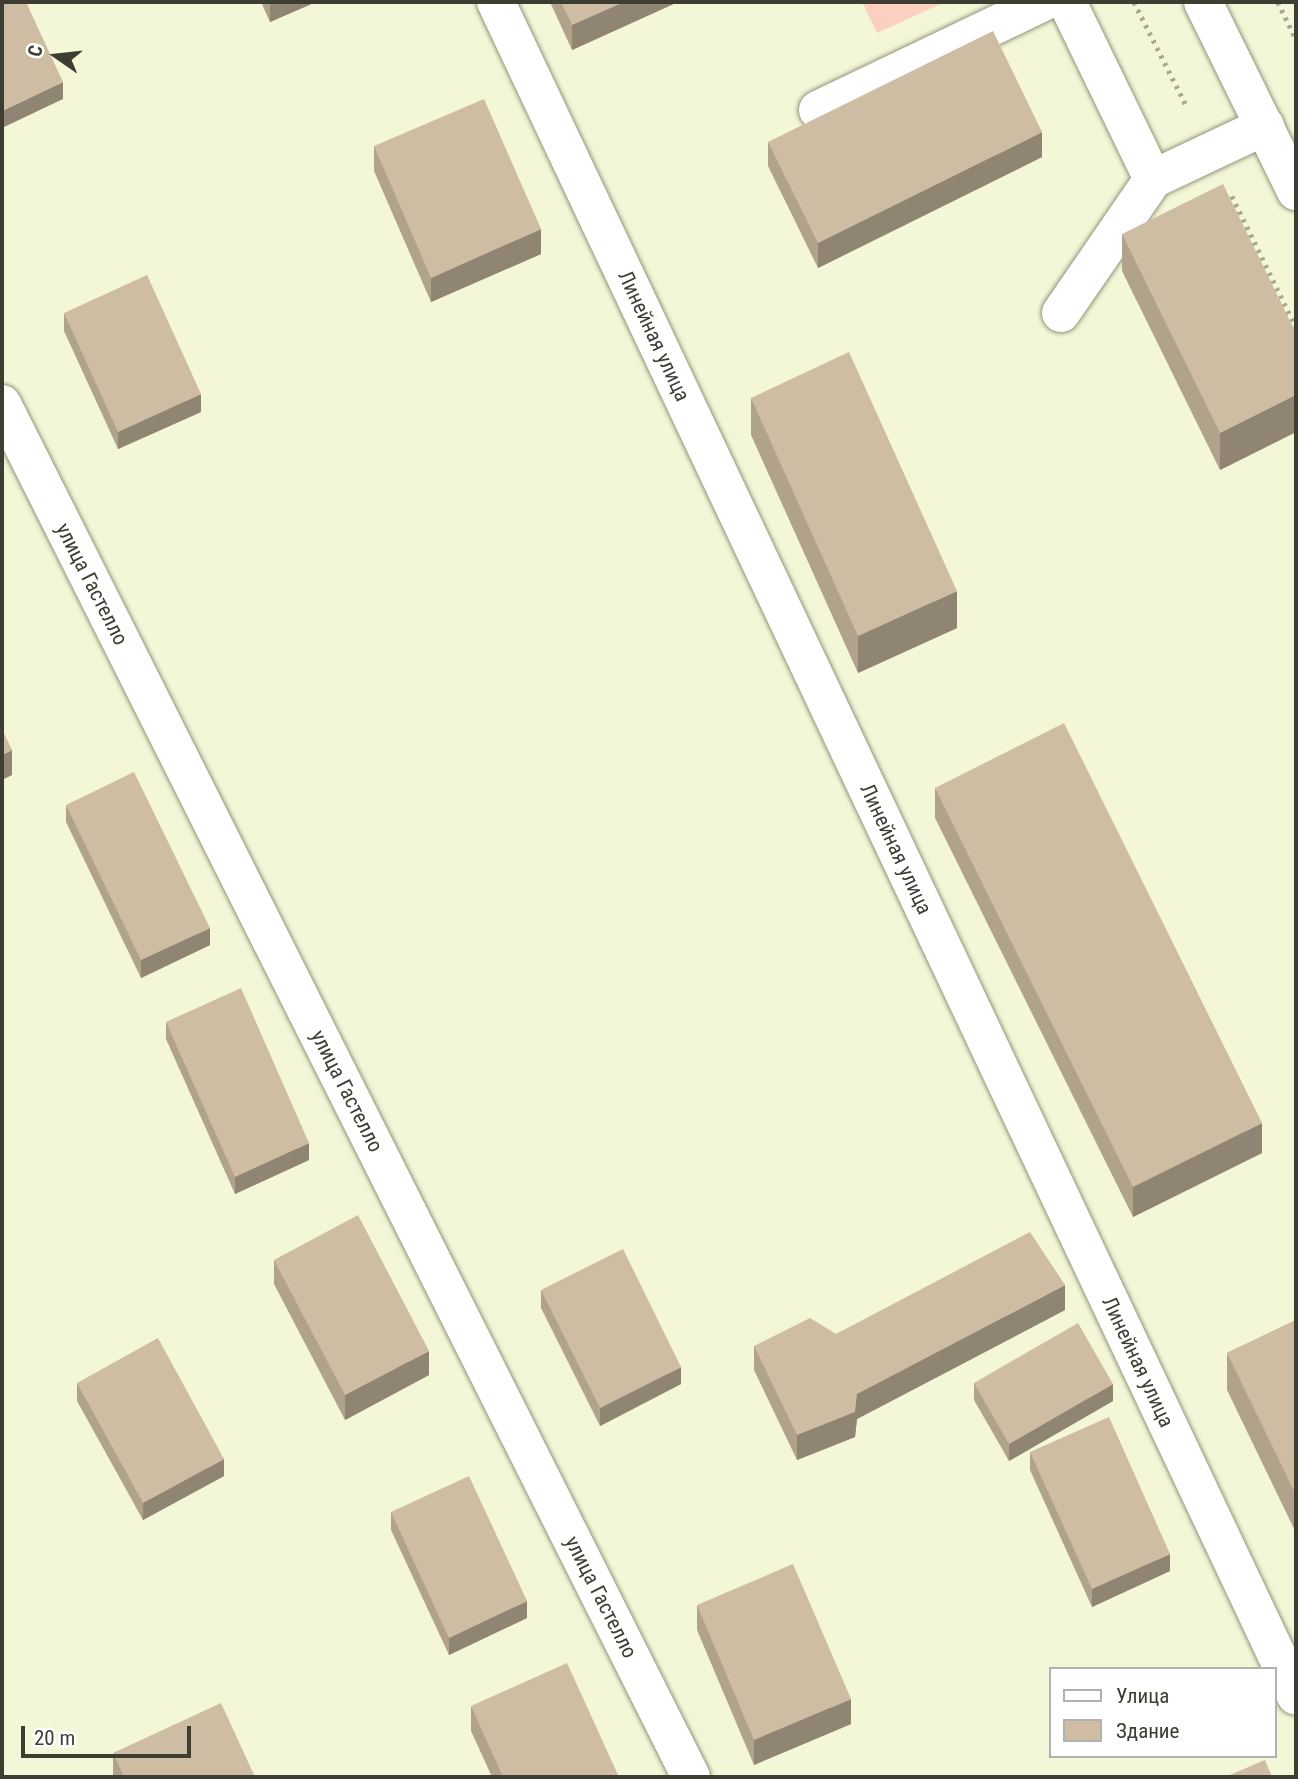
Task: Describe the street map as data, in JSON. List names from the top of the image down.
{
  "streets": {
    "street": ["Линейная улица", "улица Гастелло"]
  },
  "legend": ["Улица", "Здание"],
  "scale_bar": "20 m",
  "north": "left"
}
